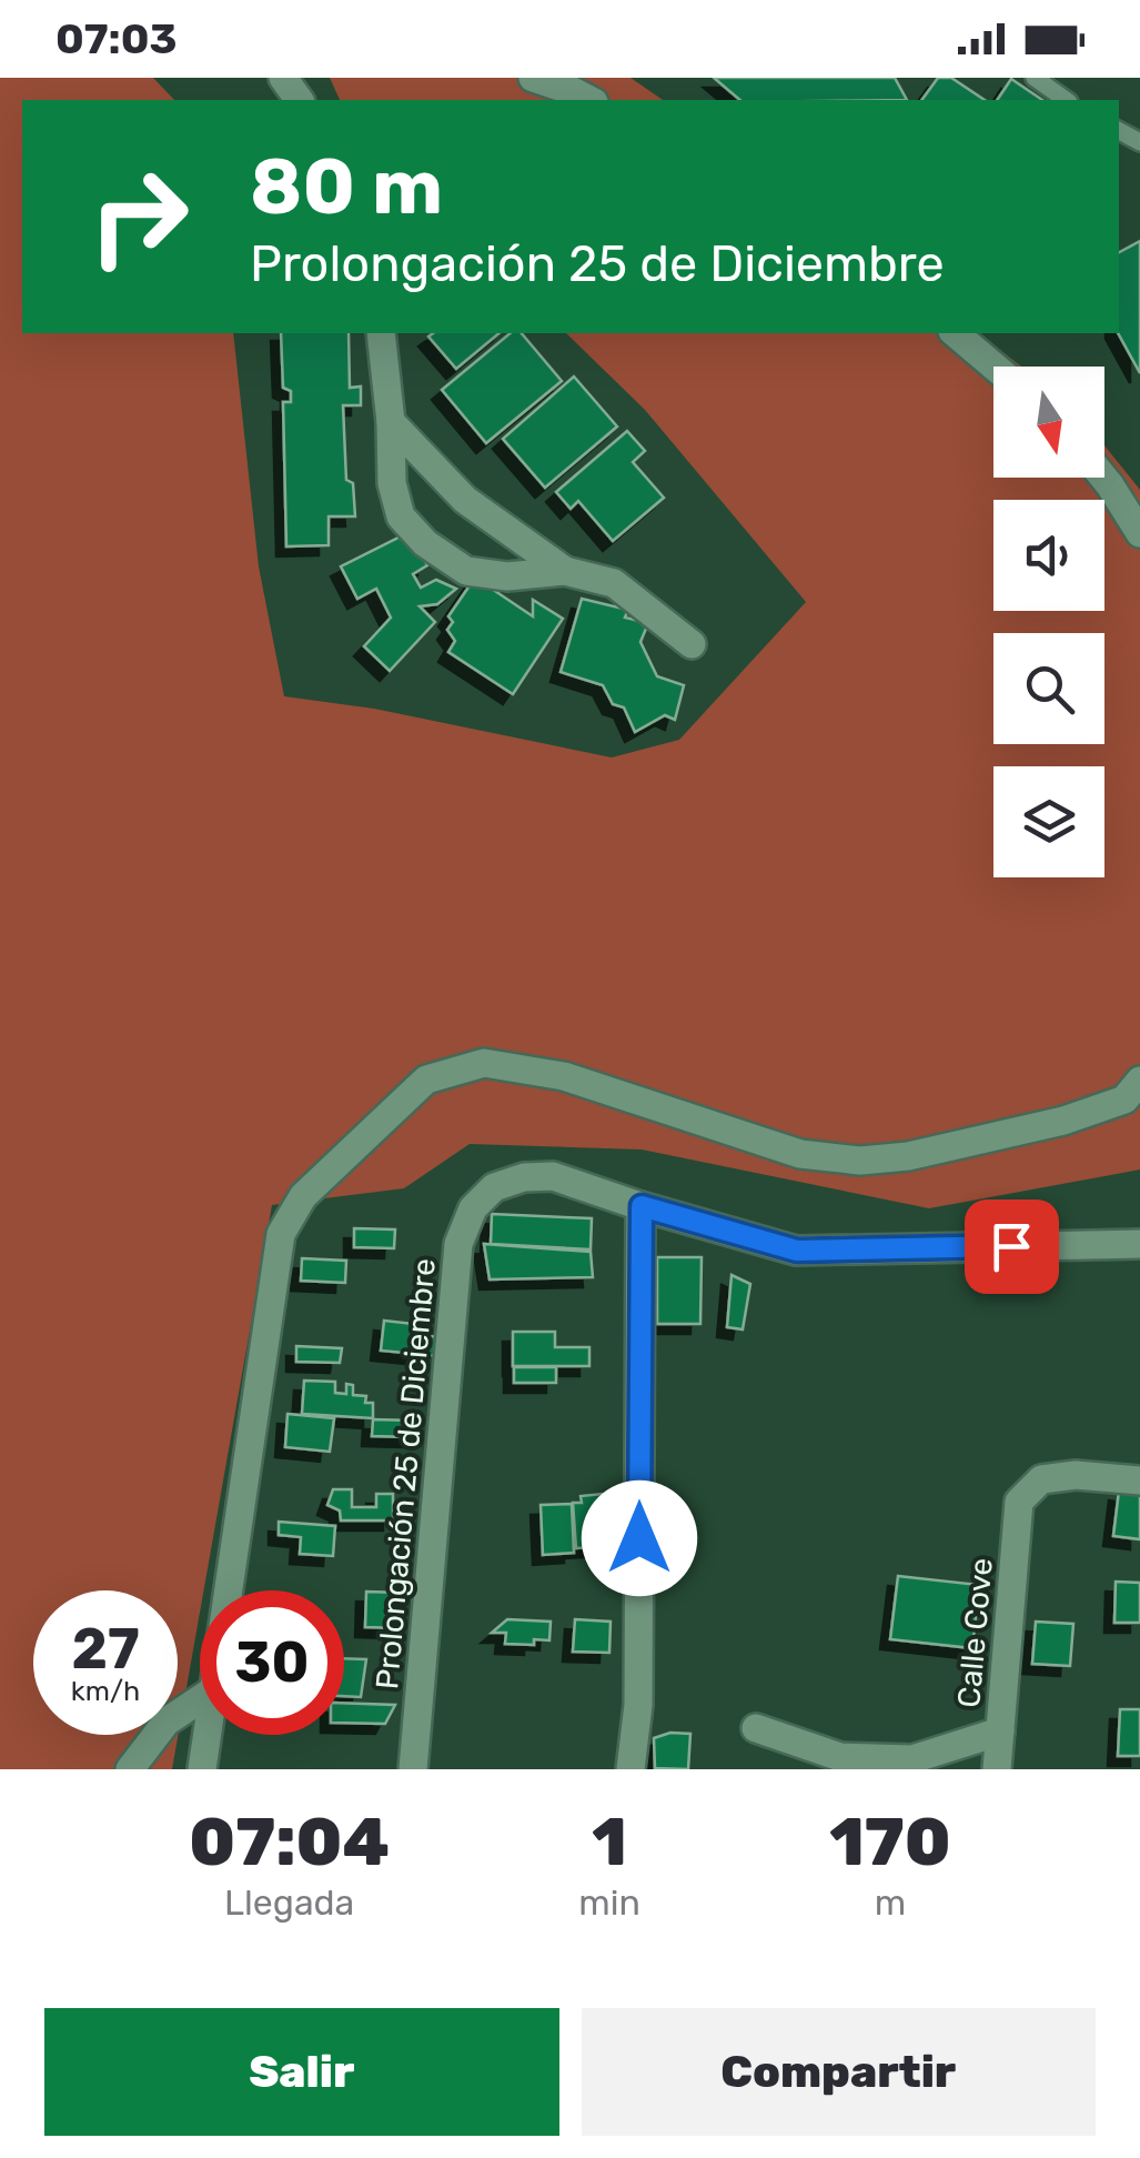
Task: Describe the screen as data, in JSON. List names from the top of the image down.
{
  "streets": {
    "street": ["Prolongación 25 de Diciembre", "Calle Cove"]
  },
  "north": "bottom",
  "page": {
    "status": "07:03",
    "turn": ["80 m", "Prolongación 25 de Diciembre"],
    "speed": "27 km/h",
    "limit": "30",
    "eta": [
      "07:04",
      "Llegada",
      "1",
      "min",
      "170",
      "m"
    ],
    "buttons": ["Salir", "Compartir"]
  }
}
